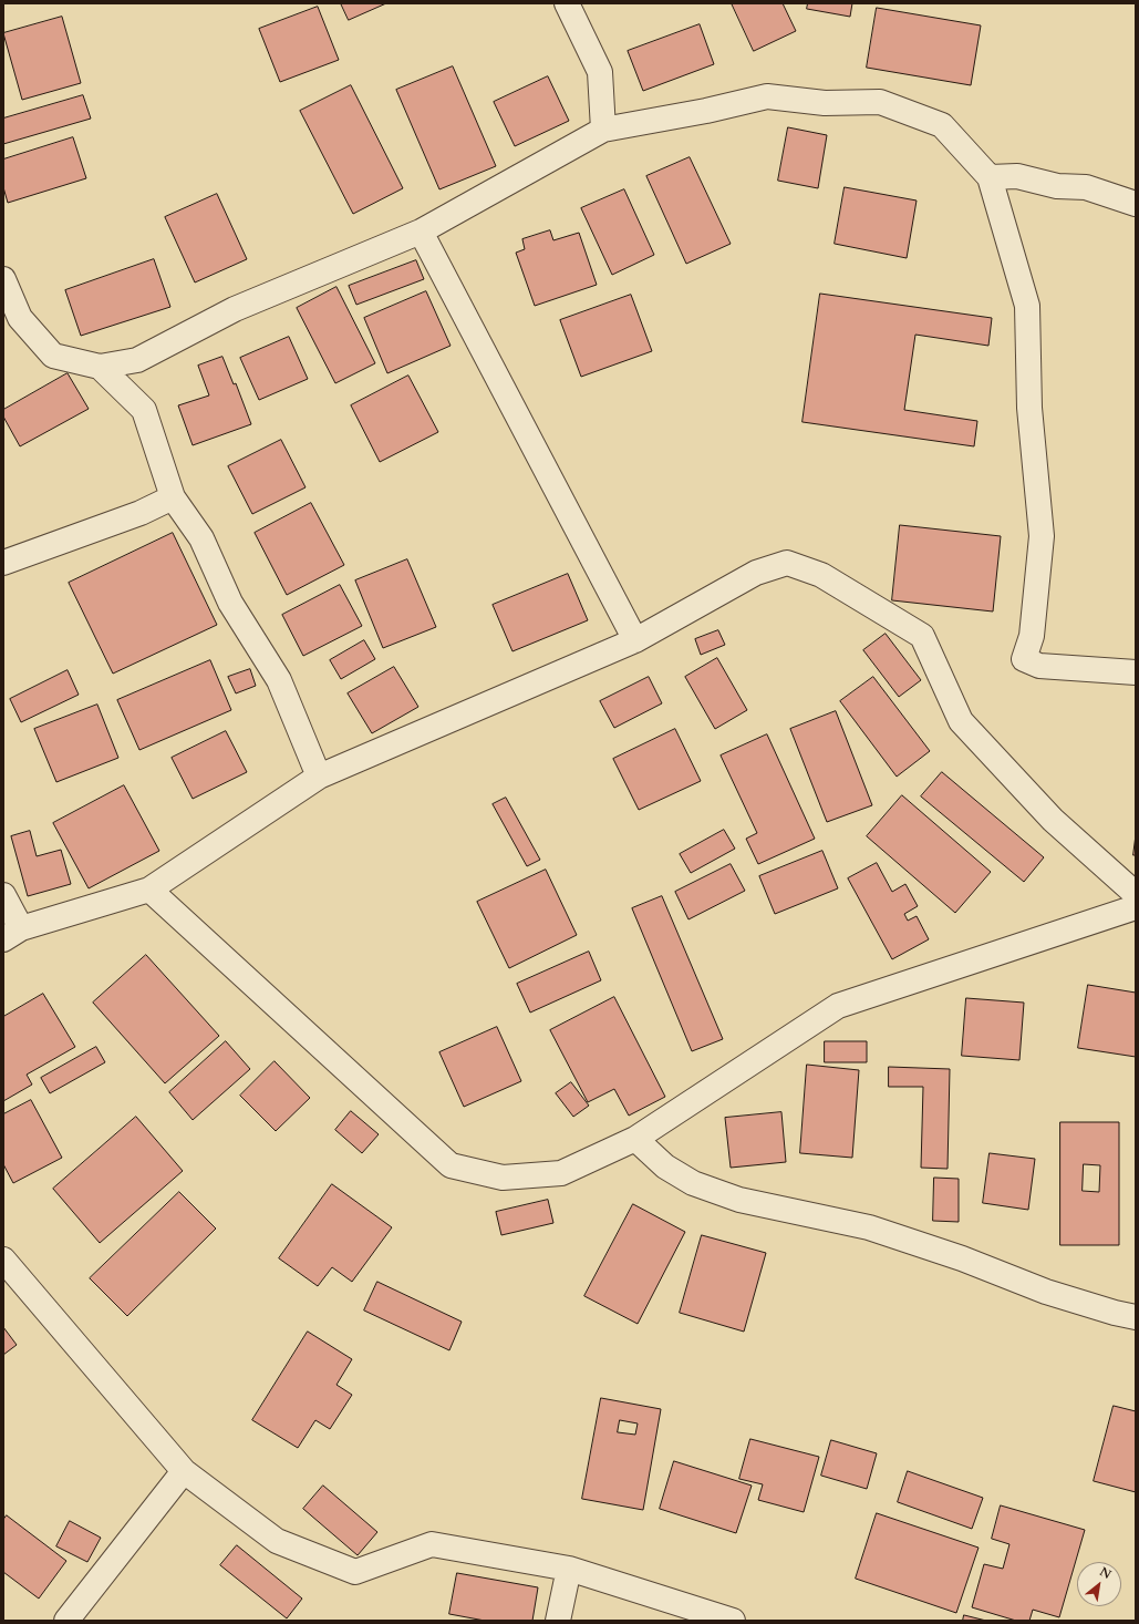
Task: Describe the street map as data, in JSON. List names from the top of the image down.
{
  "north": "top right"
}
